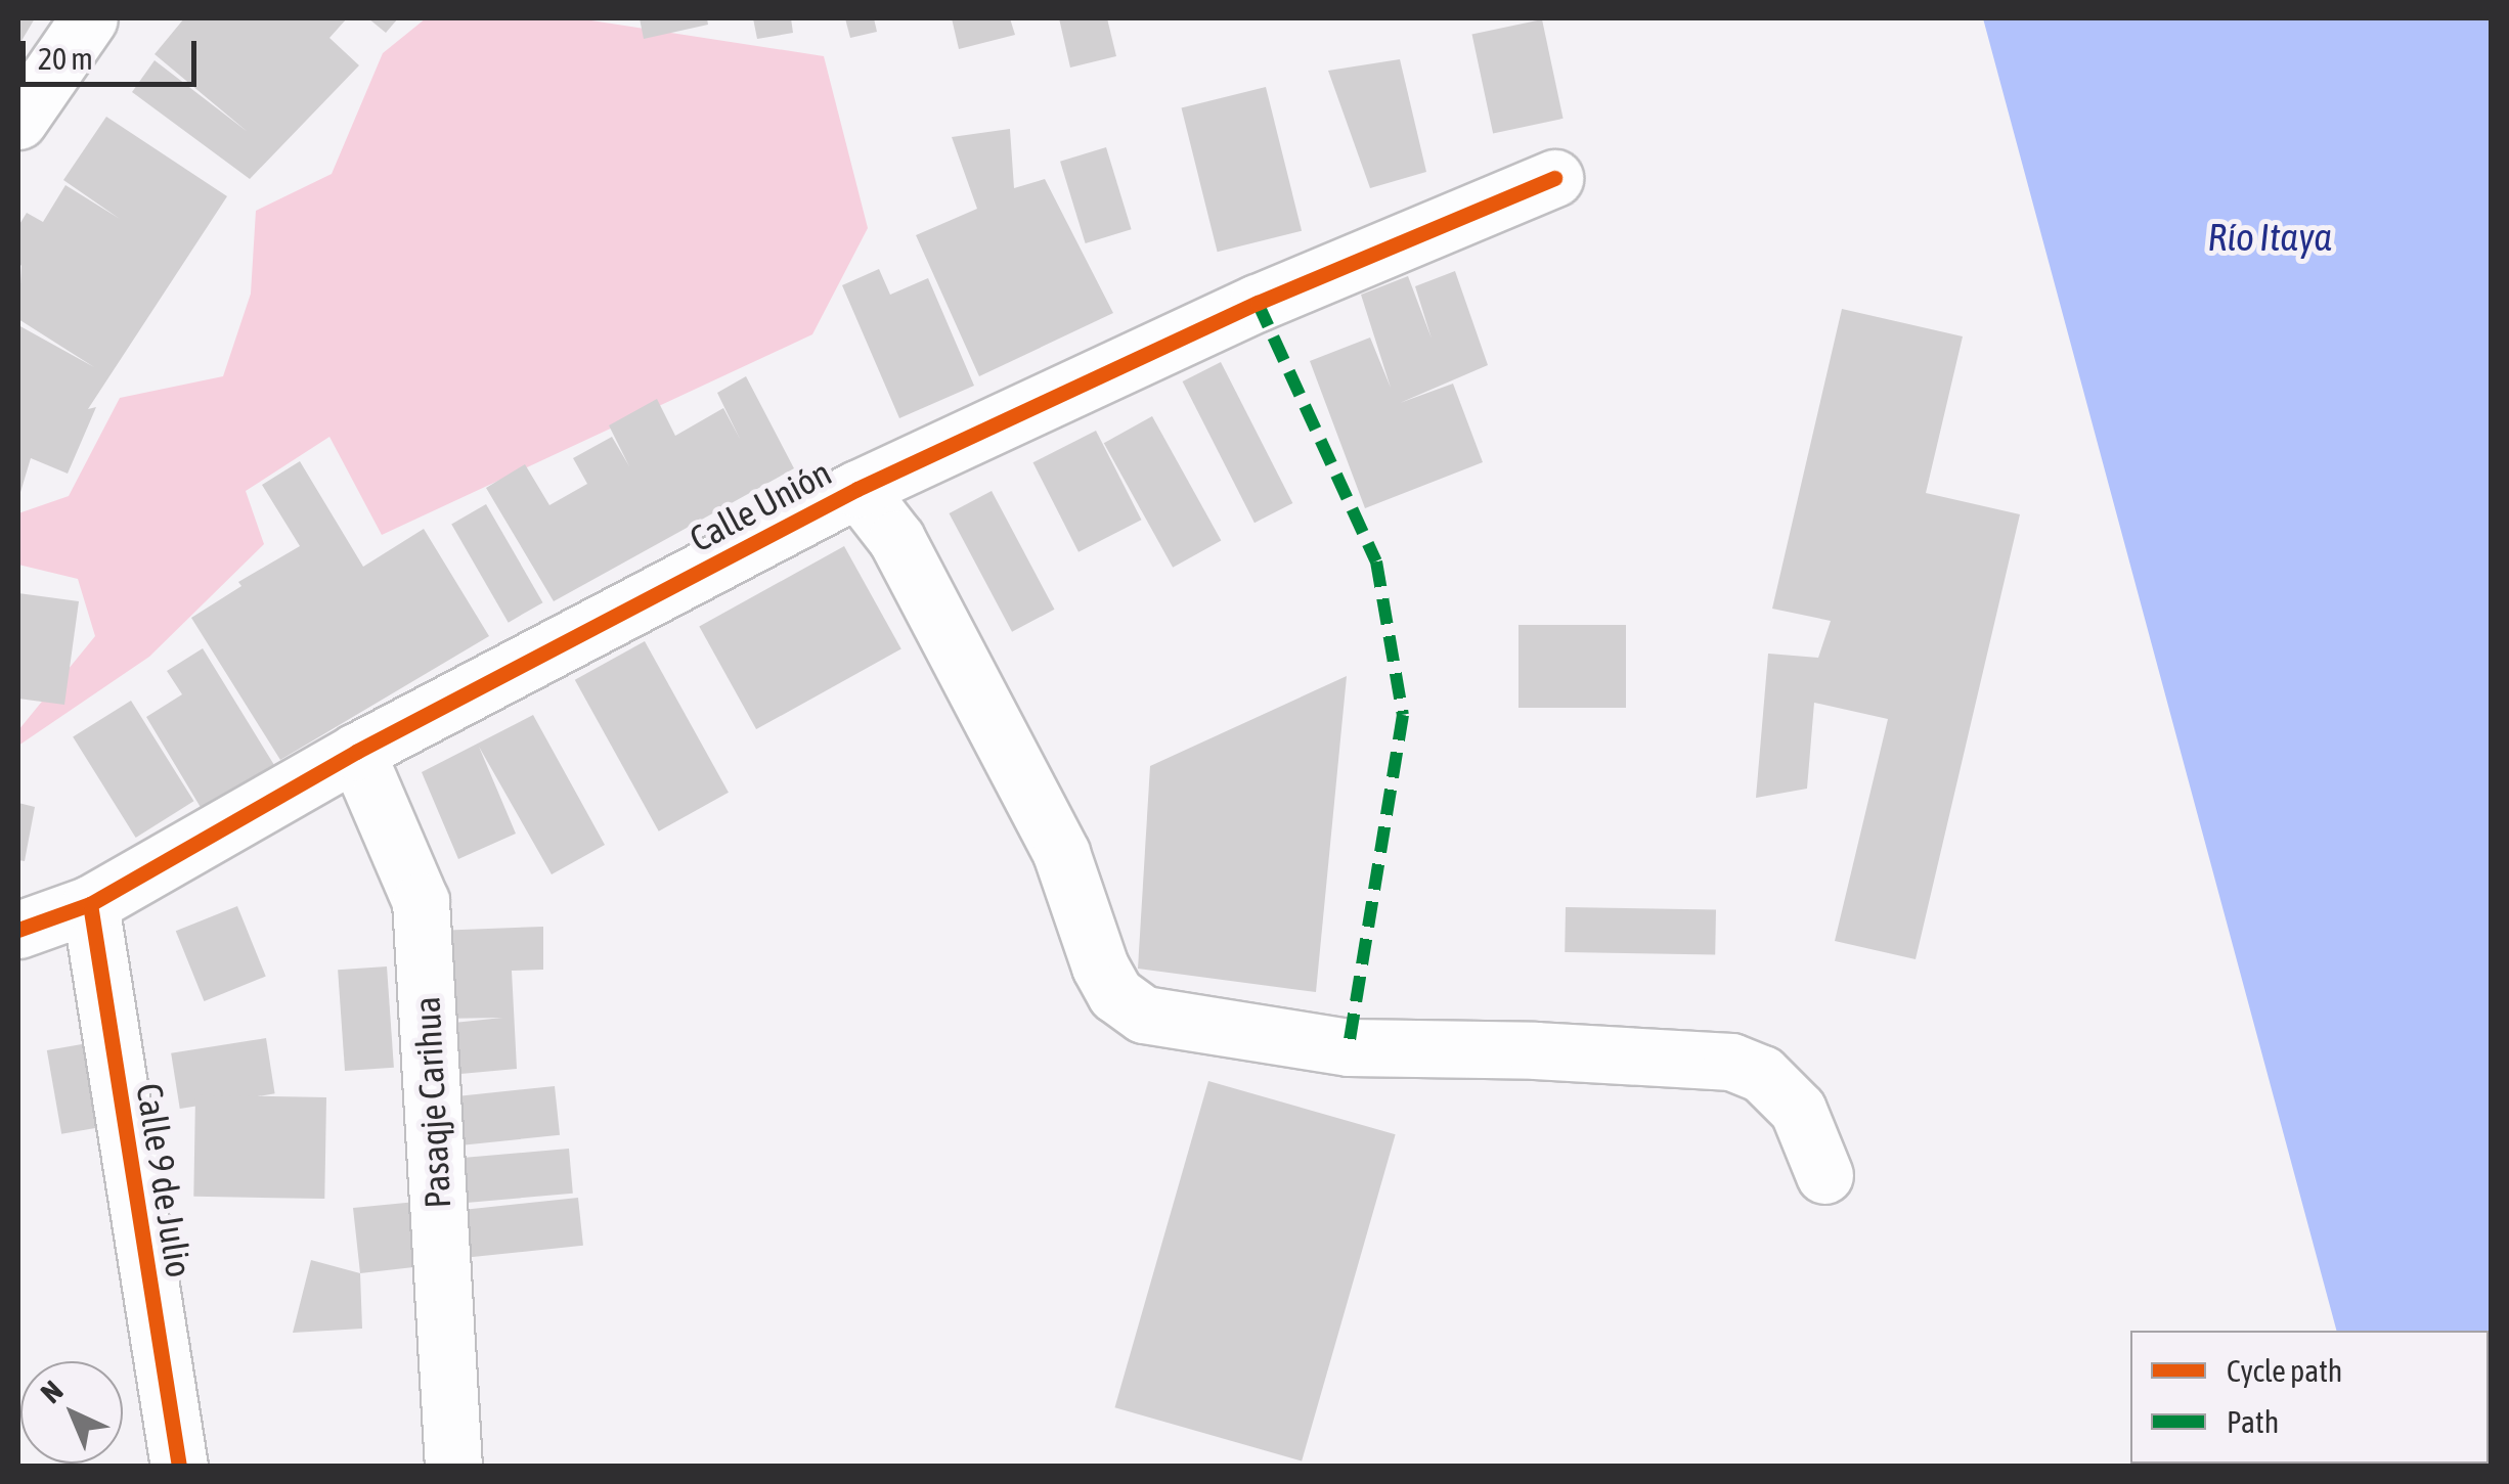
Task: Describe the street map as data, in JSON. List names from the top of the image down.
{
  "streets": {
    "street": ["Calle Unión", "Pasaqje Carihua", "Calle 9 de Julio"]
  },
  "crossings": [
    ["Calle Unión", "Pasaqje Carihua"],
    ["Calle Unión", "Calle 9 de Julio"]
  ],
  "water": ["Río Itaya"],
  "legend": ["Cycle path", "Path"],
  "scale_bar": "20 m",
  "north": "top left"
}
